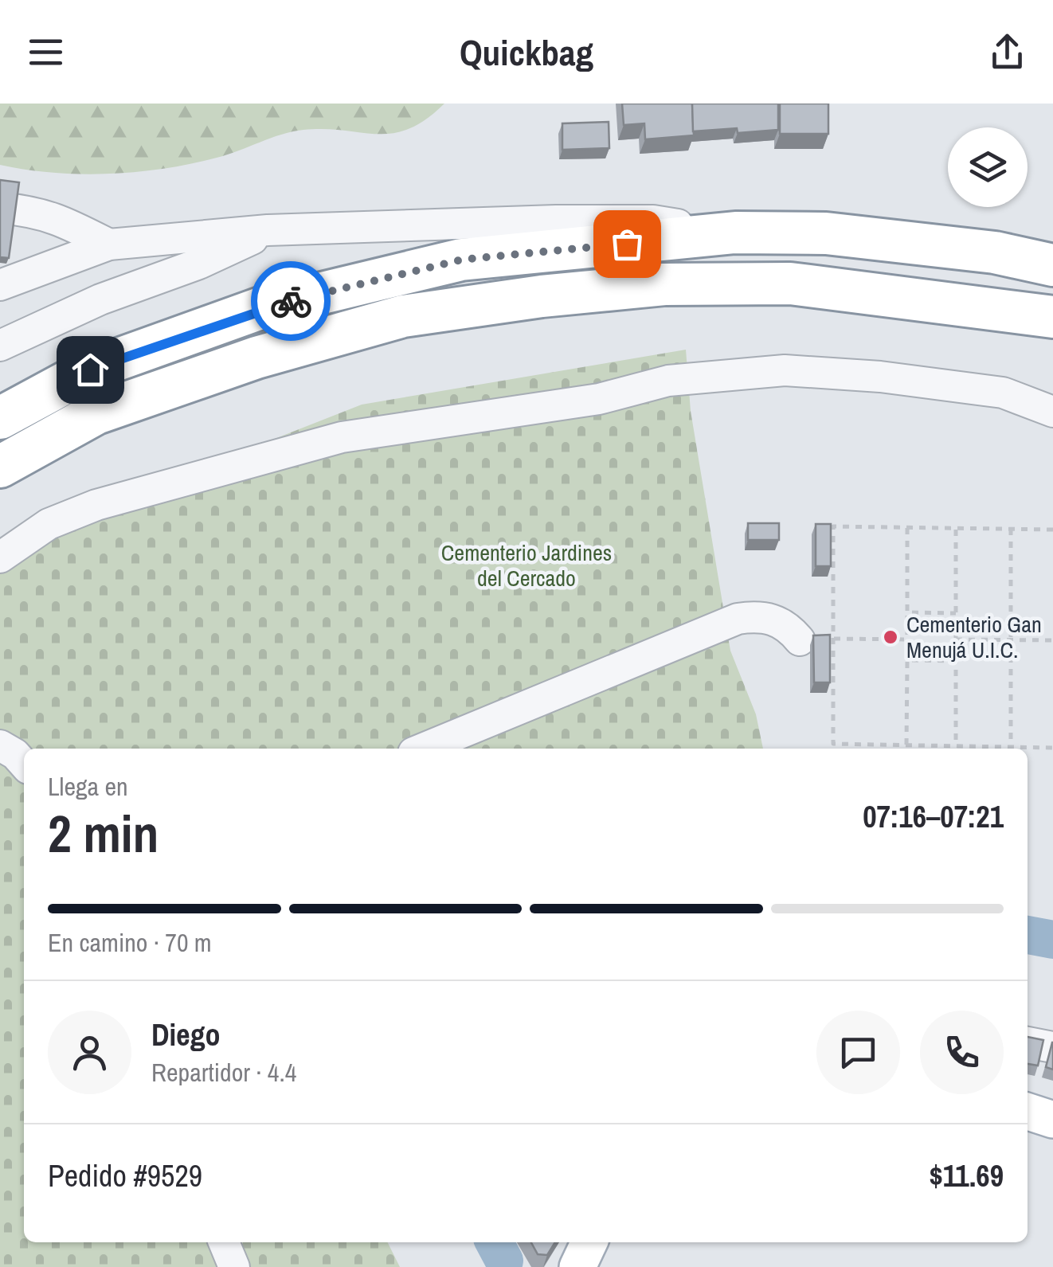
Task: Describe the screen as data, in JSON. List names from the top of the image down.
{
  "parks": ["Cementerio Jardines del Cercado"],
  "places": ["Cementerio Gan Menujá U.I.C."],
  "page": {
    "header": "Quickbag",
    "heading": ["2 min", "Llega en", "07:16–07:21"],
    "panel": [
      "Diego",
      "Repartidor · 4.4",
      "Pedido #9529",
      "$11.69"
    ],
    "bar": "En camino · 70 m"
  }
}
